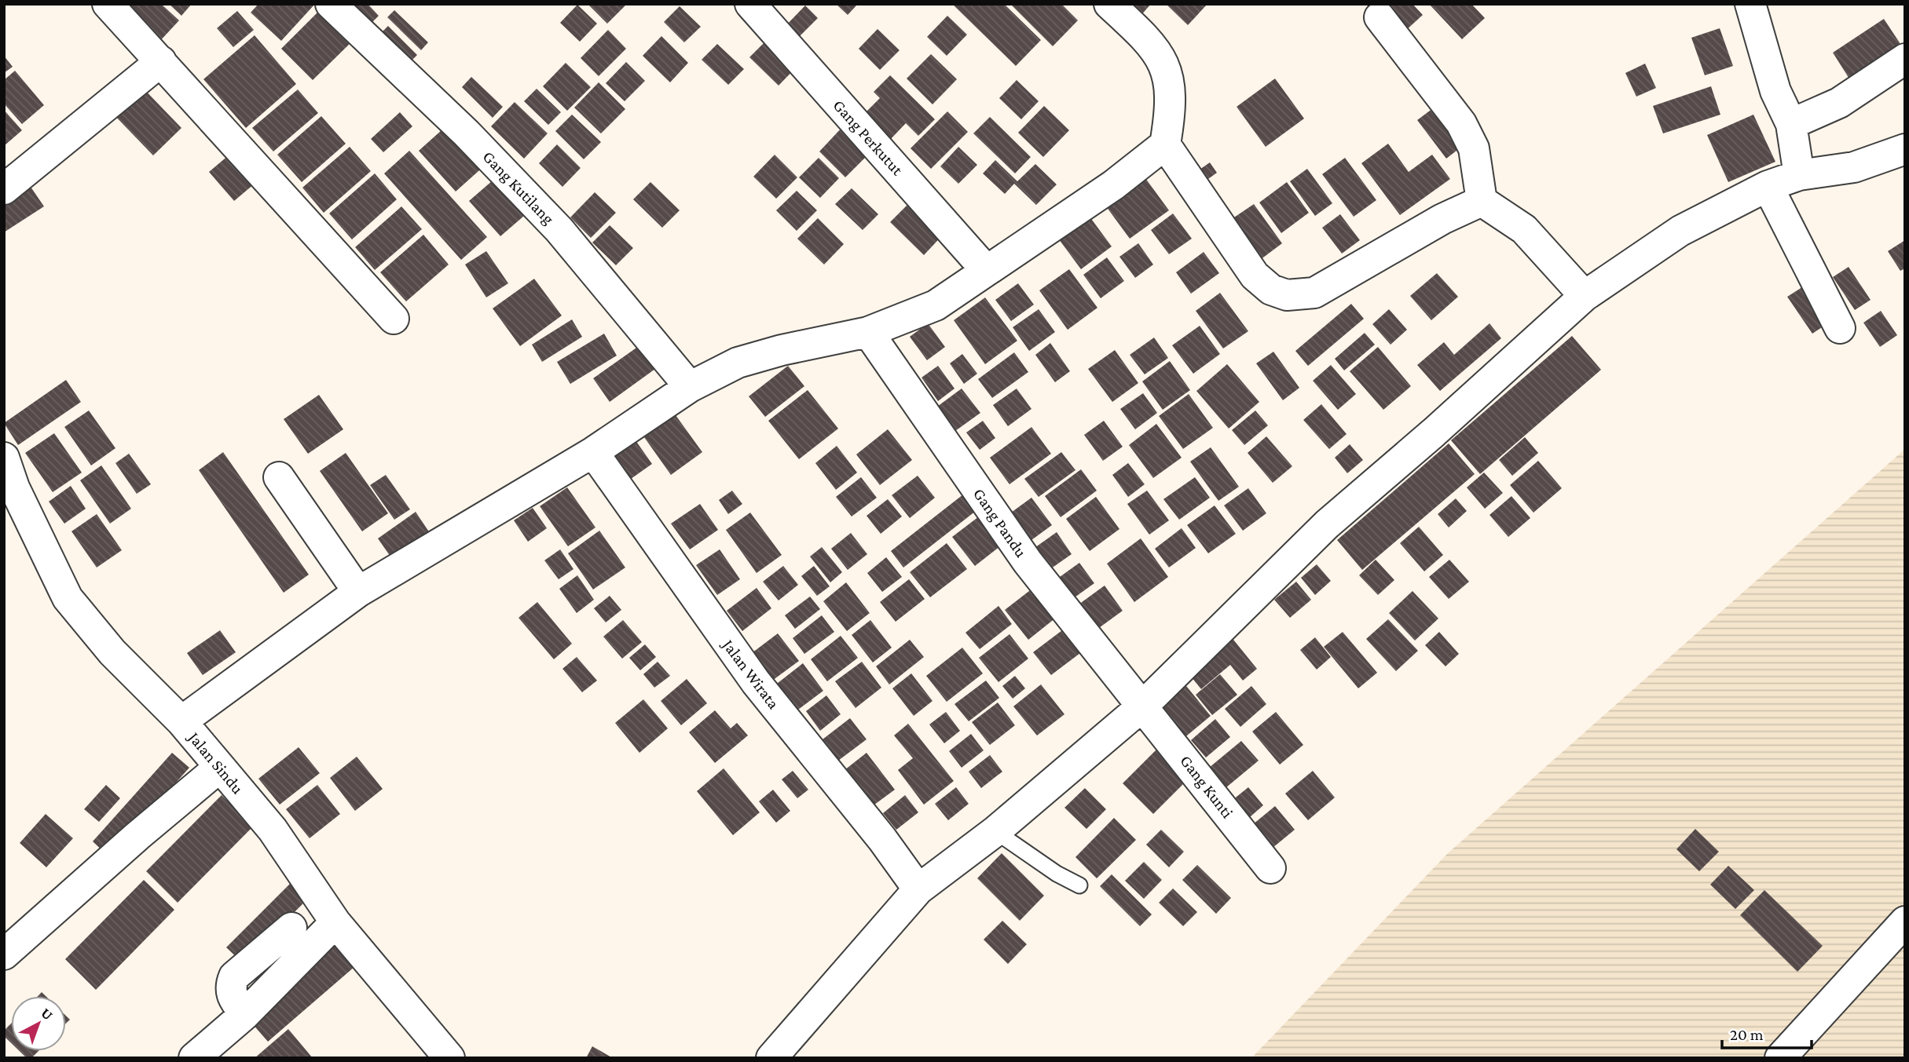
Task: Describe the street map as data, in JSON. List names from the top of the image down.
{
  "streets": {
    "street": [
      "Gang Perkutut",
      "Gang Kutilang",
      "Gang Pandu",
      "Jalan Wirata",
      "Jalan Sindu",
      "Gang Kunti"
    ]
  },
  "crossings": [
    ["Gang Pandu", "Gang Kunti"]
  ],
  "scale_bar": "20 m",
  "north": "top right"
}
